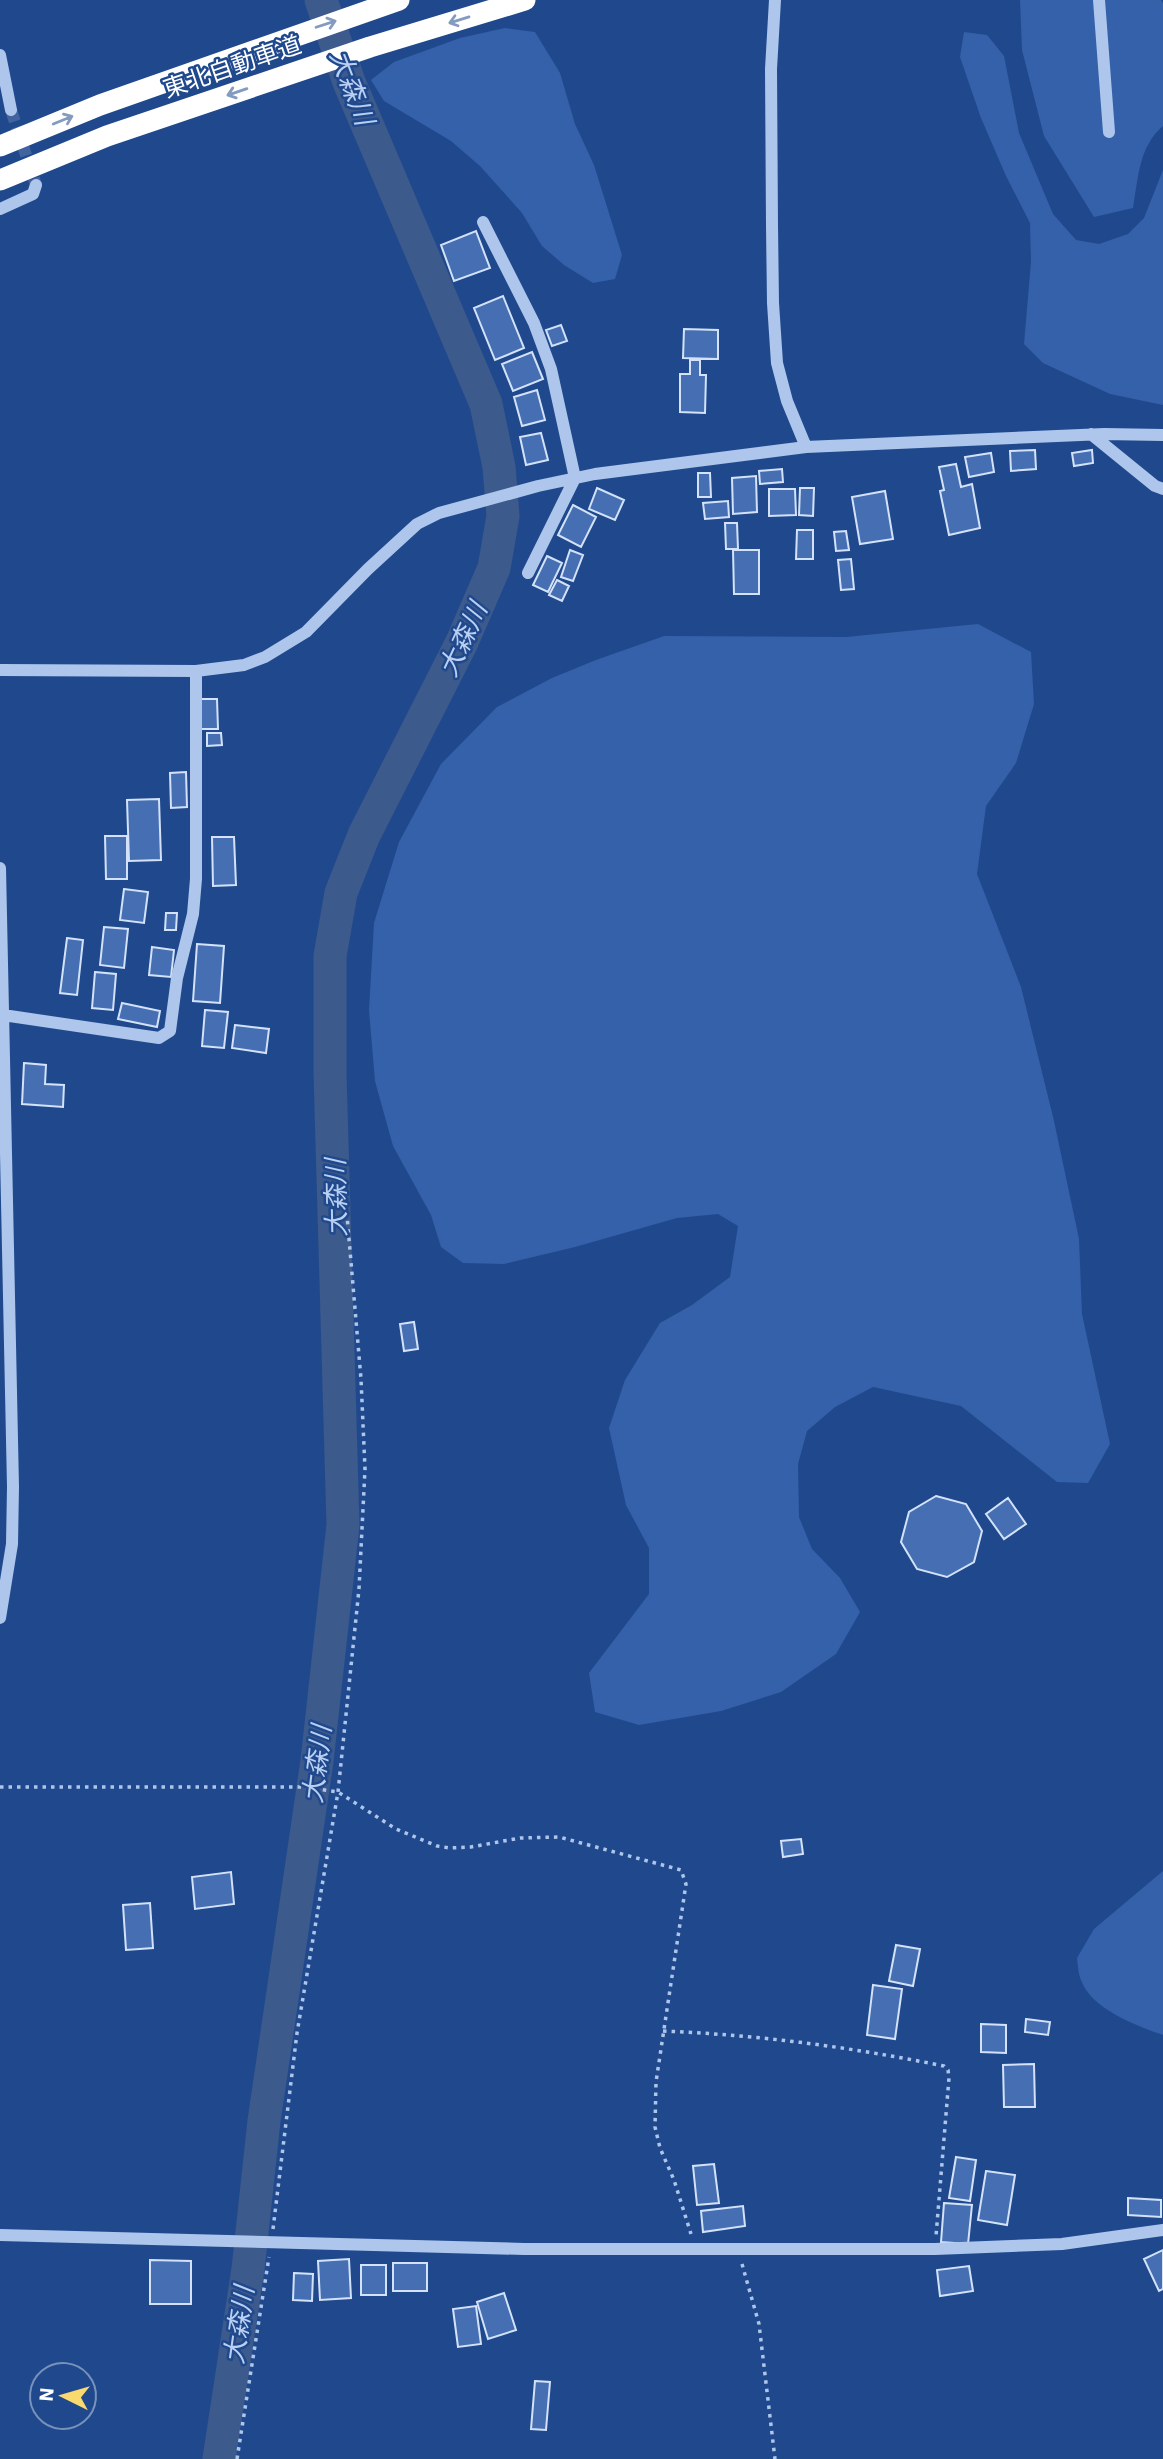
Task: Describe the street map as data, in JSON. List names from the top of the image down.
{
  "streets": {
    "highway": ["東北自動車道"]
  },
  "water": ["大森川"],
  "north": "left"
}
